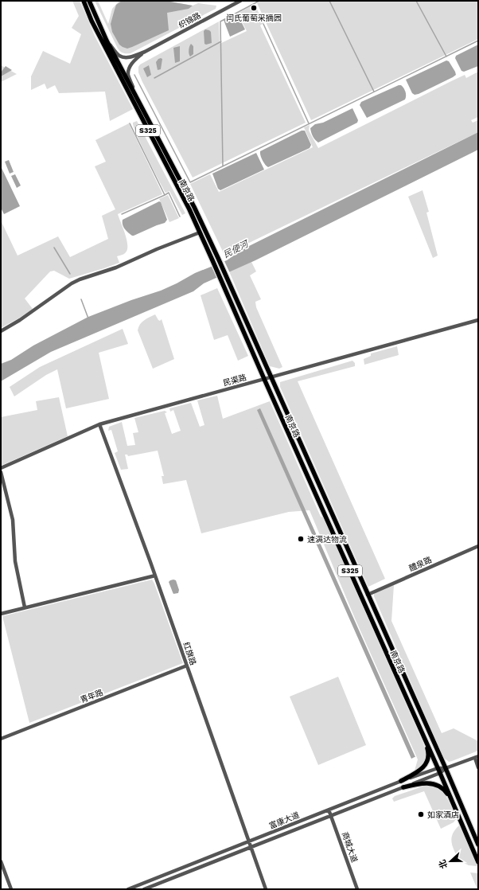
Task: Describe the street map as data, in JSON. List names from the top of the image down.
{
  "streets": {
    "main road": ["S325", "南京路"],
    "street": [
      "织锦路",
      "民渠路",
      "醴泉路",
      "红旗路",
      "青年路",
      "富康大道",
      "商城大道"
    ]
  },
  "crossings": [
    ["南京路", "民渠路"],
    ["南京路", "醴泉路"],
    ["南京路", "富康大道"],
    ["民渠路", "红旗路"],
    ["红旗路", "青年路"],
    ["红旗路", "富康大道"],
    ["富康大道", "商城大道"]
  ],
  "water": ["民便河"],
  "places": ["闫氏葡萄采摘园", "速满达物流", "如家酒店"],
  "north": "left"
}
